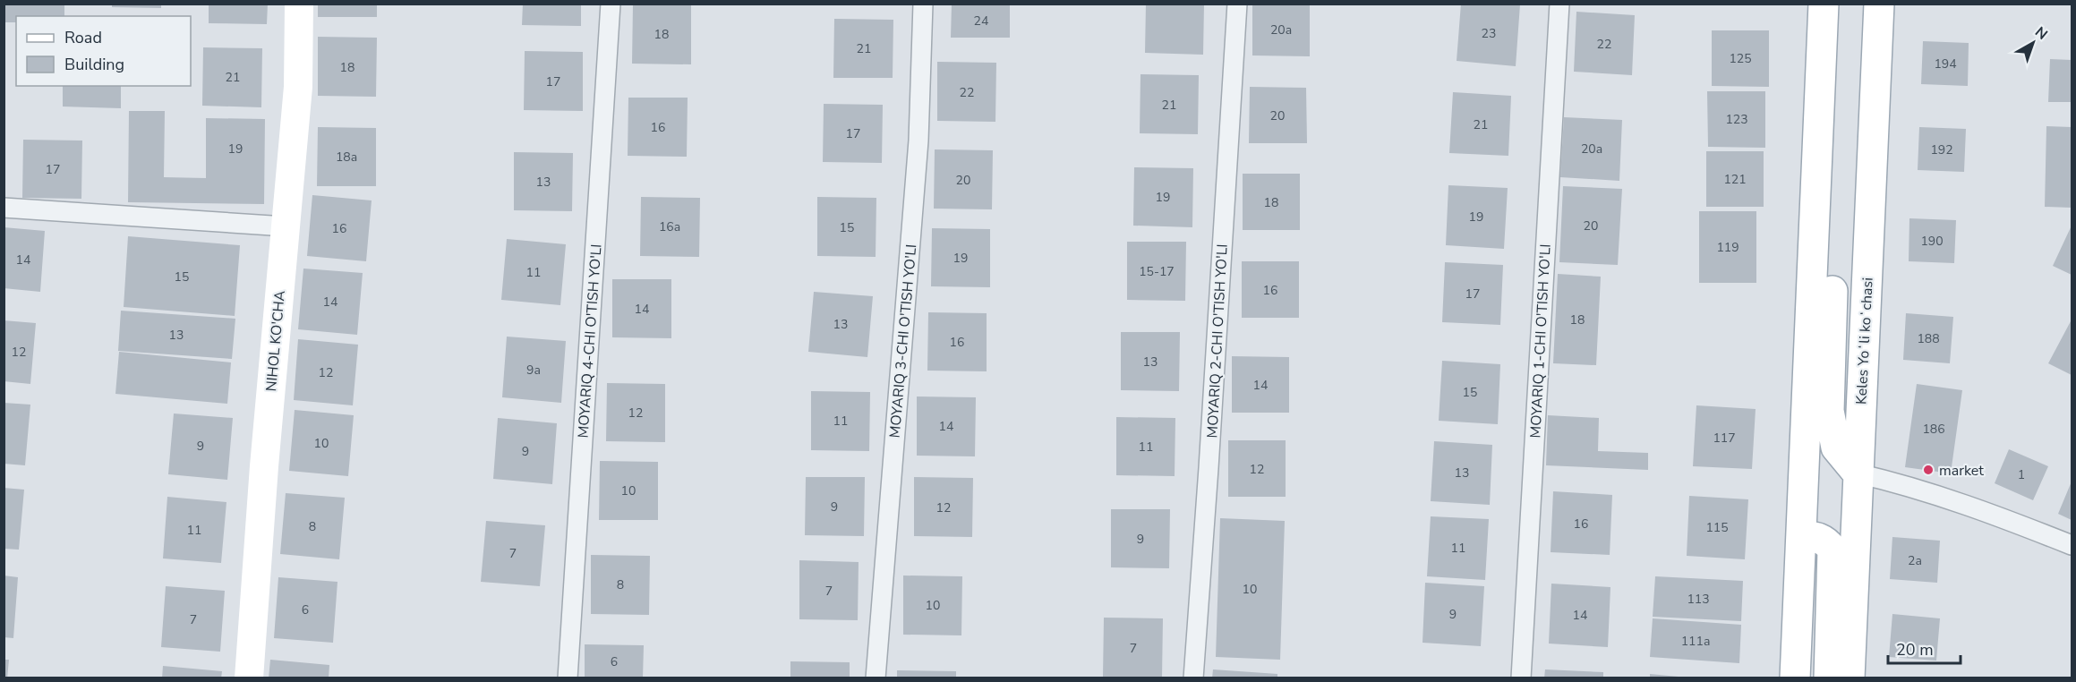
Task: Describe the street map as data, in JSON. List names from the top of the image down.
{
  "streets": {
    "main road": ["Keles Yoʻli koʻchasi"],
    "street": [
      "NIHOL KO'CHA",
      "MOYARIQ 4-CHI O'TISH YO'LI",
      "MOYARIQ 3-CHI O'TISH YO'LI",
      "MOYARIQ 2-CHI O'TISH YO'LI",
      "MOYARIQ 1-CHI O'TISH YO'LI"
    ]
  },
  "places": ["market"],
  "house_numbers": [
    "24",
    "20a",
    "23",
    "18",
    "22",
    "21",
    "125",
    "194",
    "18",
    "21",
    "17",
    "22",
    "21",
    "20",
    "123",
    "21",
    "16",
    "17",
    "19",
    "20a",
    "192",
    "18a",
    "17",
    "121",
    "20",
    "13",
    "19",
    "18",
    "19",
    "20",
    "16a",
    "15",
    "16",
    "190",
    "119",
    "19",
    "14",
    "15-17",
    "11",
    "15",
    "16",
    "17",
    "14",
    "14",
    "18",
    "13",
    "13",
    "188",
    "16",
    "12",
    "13",
    "9a",
    "12",
    "14",
    "15",
    "12",
    "11",
    "14",
    "186",
    "117",
    "10",
    "9",
    "11",
    "9",
    "12",
    "13",
    "1",
    "10",
    "9",
    "12",
    "16",
    "8",
    "115",
    "11",
    "9",
    "11",
    "7",
    "2a",
    "8",
    "10",
    "7",
    "113",
    "10",
    "6",
    "9",
    "14",
    "7",
    "111a",
    "7",
    "6"
  ],
  "legend": ["Road", "Building"],
  "scale_bar": "20 m",
  "north": "top right"
}
